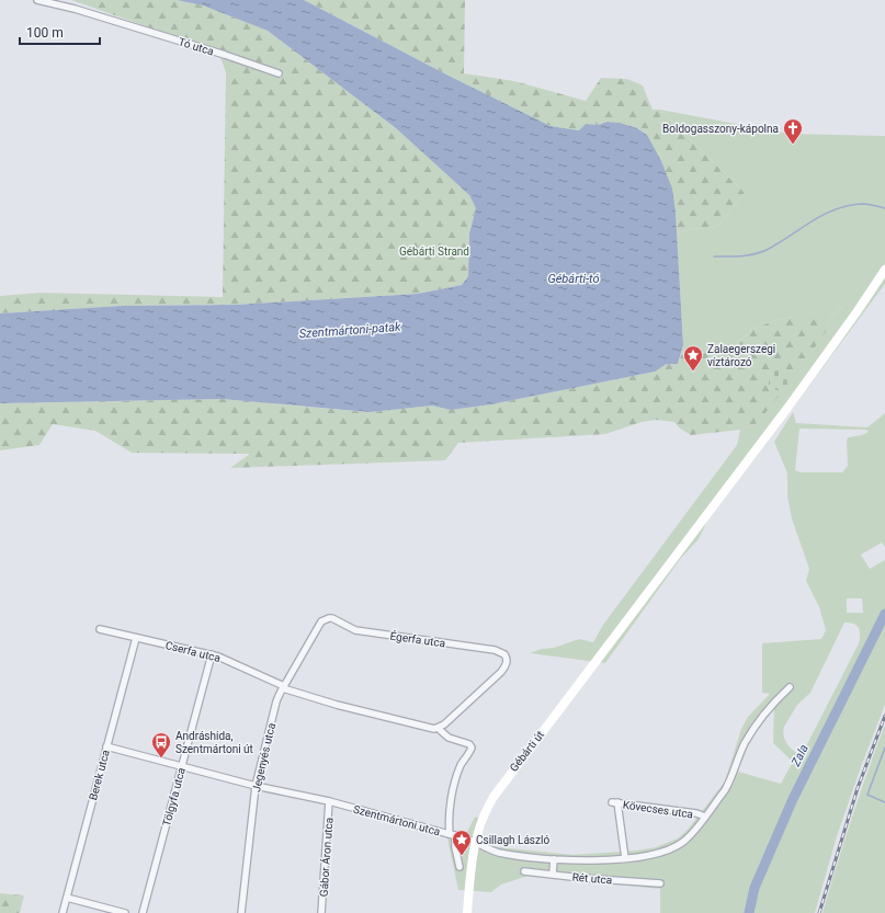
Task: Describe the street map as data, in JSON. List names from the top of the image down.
{
  "streets": {
    "main road": ["Gébárti út"],
    "street": [
      "Tó utca",
      "Égerfa utca",
      "Cserfa utca",
      "Jegenyés utca",
      "Berek utca",
      "Tölgyfa utca",
      "Kövecses utca",
      "Szentmártoni utca",
      "Gábor Áron utca",
      "Rét utca"
    ]
  },
  "crossings": [
    ["Égerfa utca", "Cserfa utca"],
    ["Égerfa utca", "Jegenyés utca"],
    ["Cserfa utca", "Jegenyés utca"],
    ["Cserfa utca", "Berek utca"],
    ["Cserfa utca", "Tölgyfa utca"],
    ["Cserfa utca", "Szentmártoni utca"],
    ["Gébárti út", "Szentmártoni utca"],
    ["Jegenyés utca", "Szentmártoni utca"],
    ["Berek utca", "Szentmártoni utca"],
    ["Tölgyfa utca", "Szentmártoni utca"],
    ["Kövecses utca", "Szentmártoni utca"],
    ["Szentmártoni utca", "Gábor Áron utca"]
  ],
  "water": ["Gébárti-tó", "Szentmártoni-patak", "Zala"],
  "parks": ["Gébárti Strand"],
  "places": {
    "church": ["Boldogasszony-kápolna"],
    "place": ["Zalaegerszegi víztározó", "Csillagh László"],
    "bus stop": ["Andráshida, Szentmártoni út"]
  },
  "scale_bar": "100 m"
}
